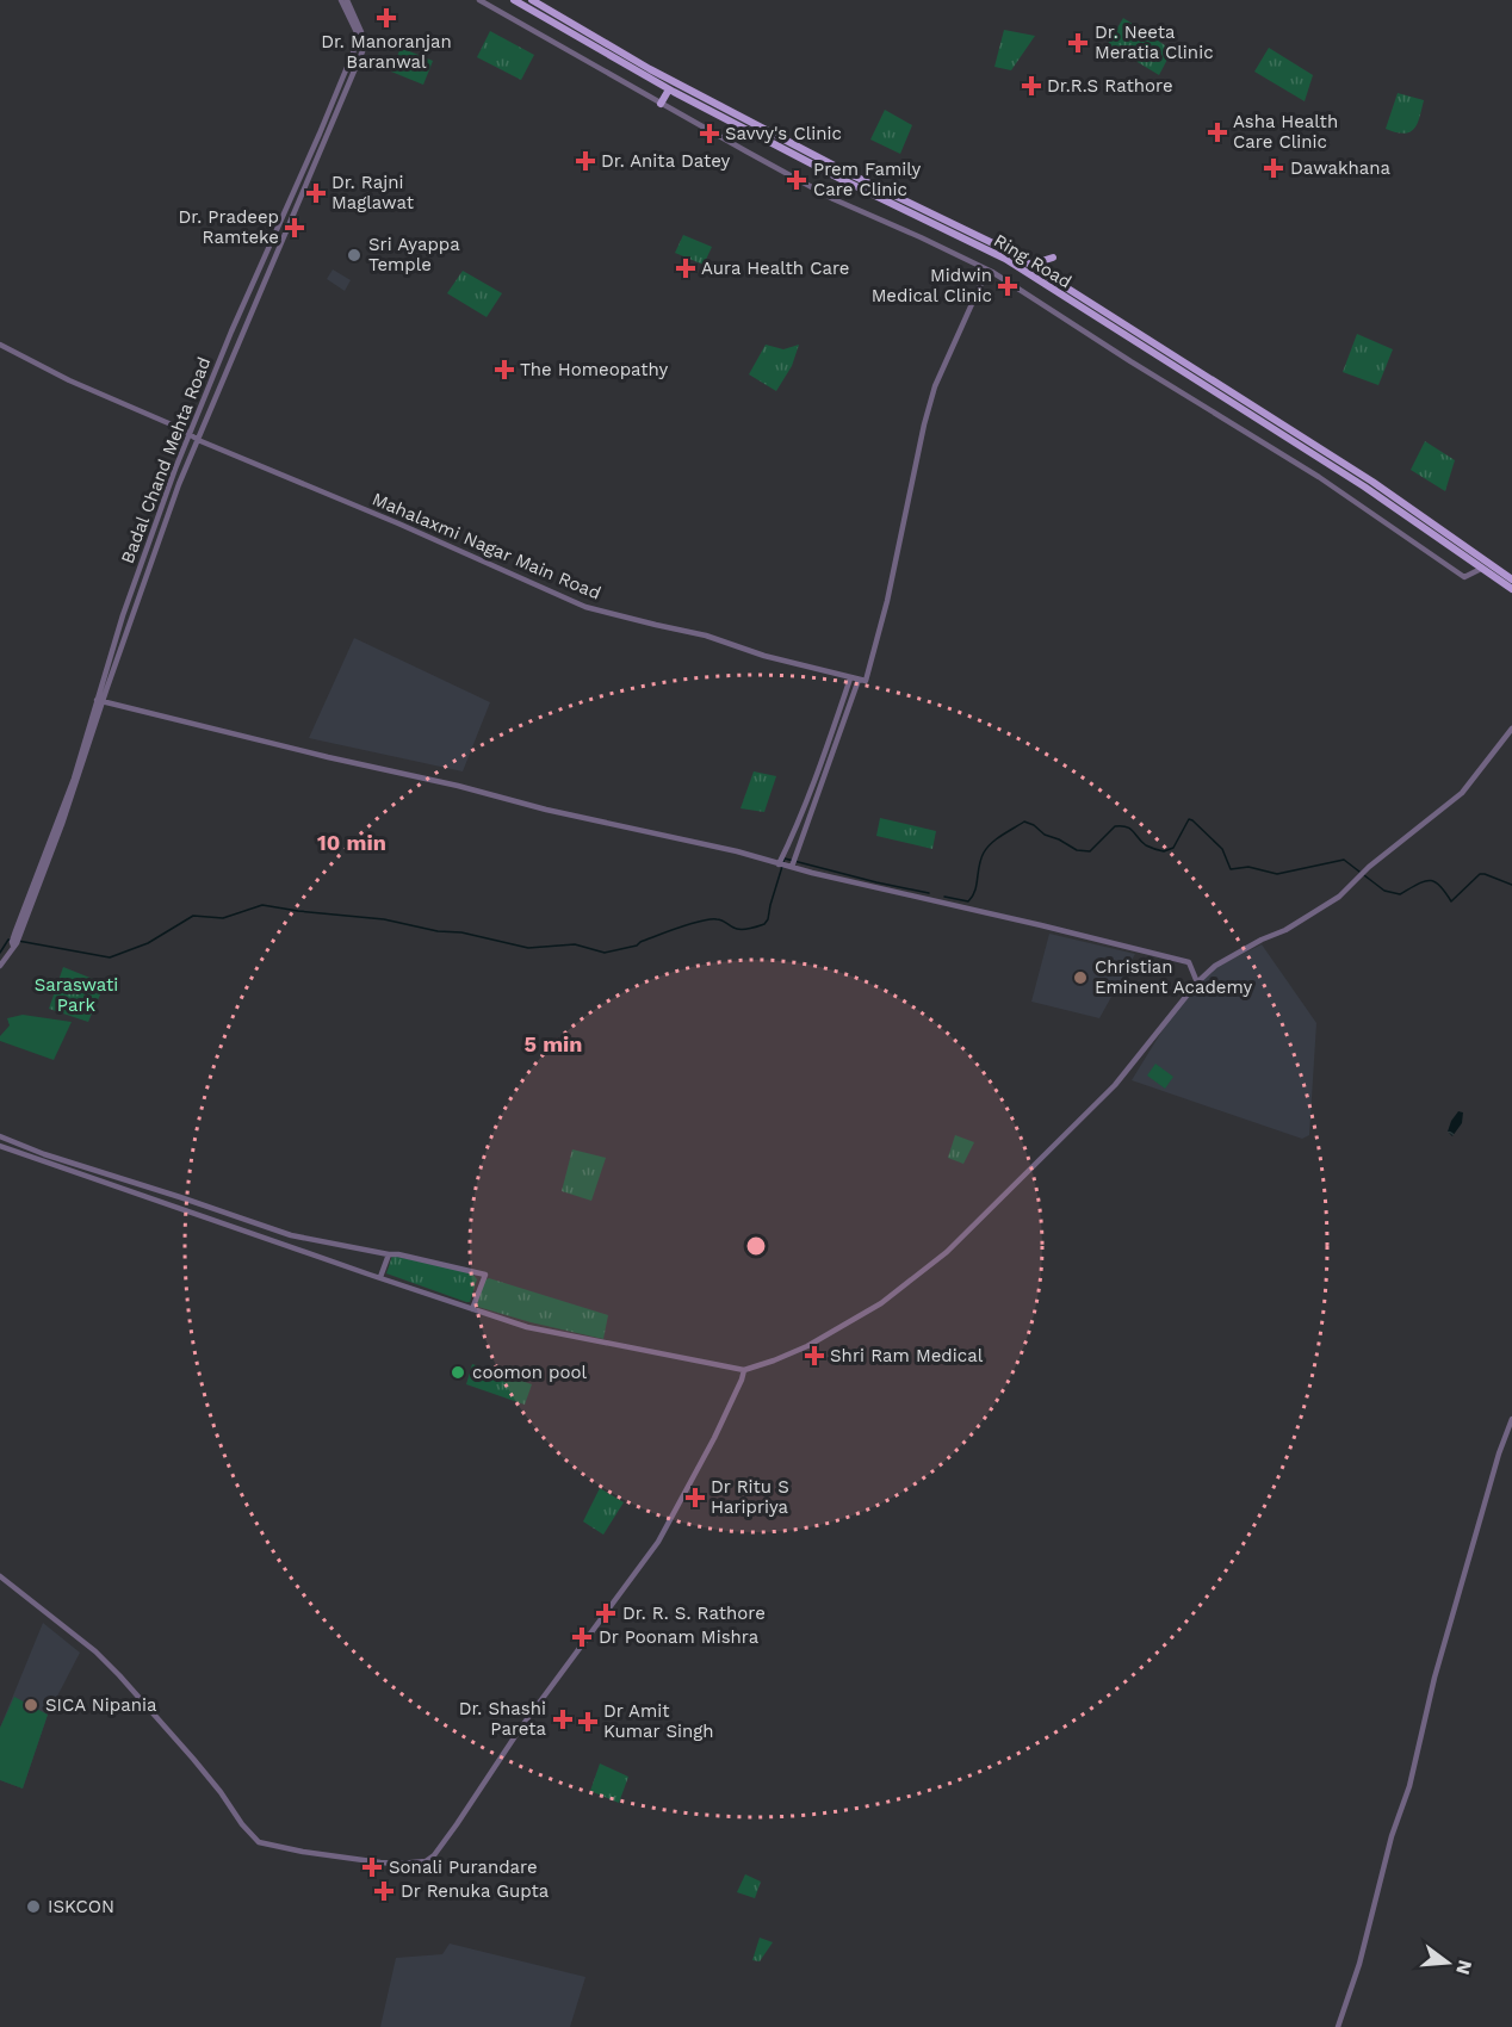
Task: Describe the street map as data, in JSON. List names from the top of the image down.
{
  "streets": {
    "main road": ["Ring Road"],
    "street": ["Badal Chand Mehta Road", "Mahalaxmi Nagar Main Road"]
  },
  "crossings": [
    ["Badal Chand Mehta Road", "Mahalaxmi Nagar Main Road"]
  ],
  "parks": ["Saraswati Park"],
  "places": {
    "health": [
      "Dr. Manoranjan Baranwal",
      "Dr. Neeta Meratia Clinic",
      "Dr.R.S Rathore",
      "Asha Health Care Clinic",
      "Savvy's Clinic",
      "Dr. Anita Datey",
      "Dawakhana",
      "Prem Family Care Clinic",
      "Dr. Rajni Maglawat",
      "Dr. Pradeep Ramteke",
      "Aura Health Care",
      "Midwin Medical Clinic",
      "The Homeopathy",
      "Shri Ram Medical",
      "Dr Ritu S Haripriya",
      "Dr. R. S. Rathore",
      "Dr Poonam Mishra",
      "Dr. Shashi Pareta",
      "Dr Amit Kumar Singh",
      "Sonali Purandare",
      "Dr Renuka Gupta"
    ],
    "other": [
      "Sri Ayappa Temple",
      "Christian Eminent Academy",
      "coomon pool",
      "SICA Nipania",
      "ISKCON"
    ]
  },
  "north": "right",
  "rings": ["10 min", "5 min"]
}
